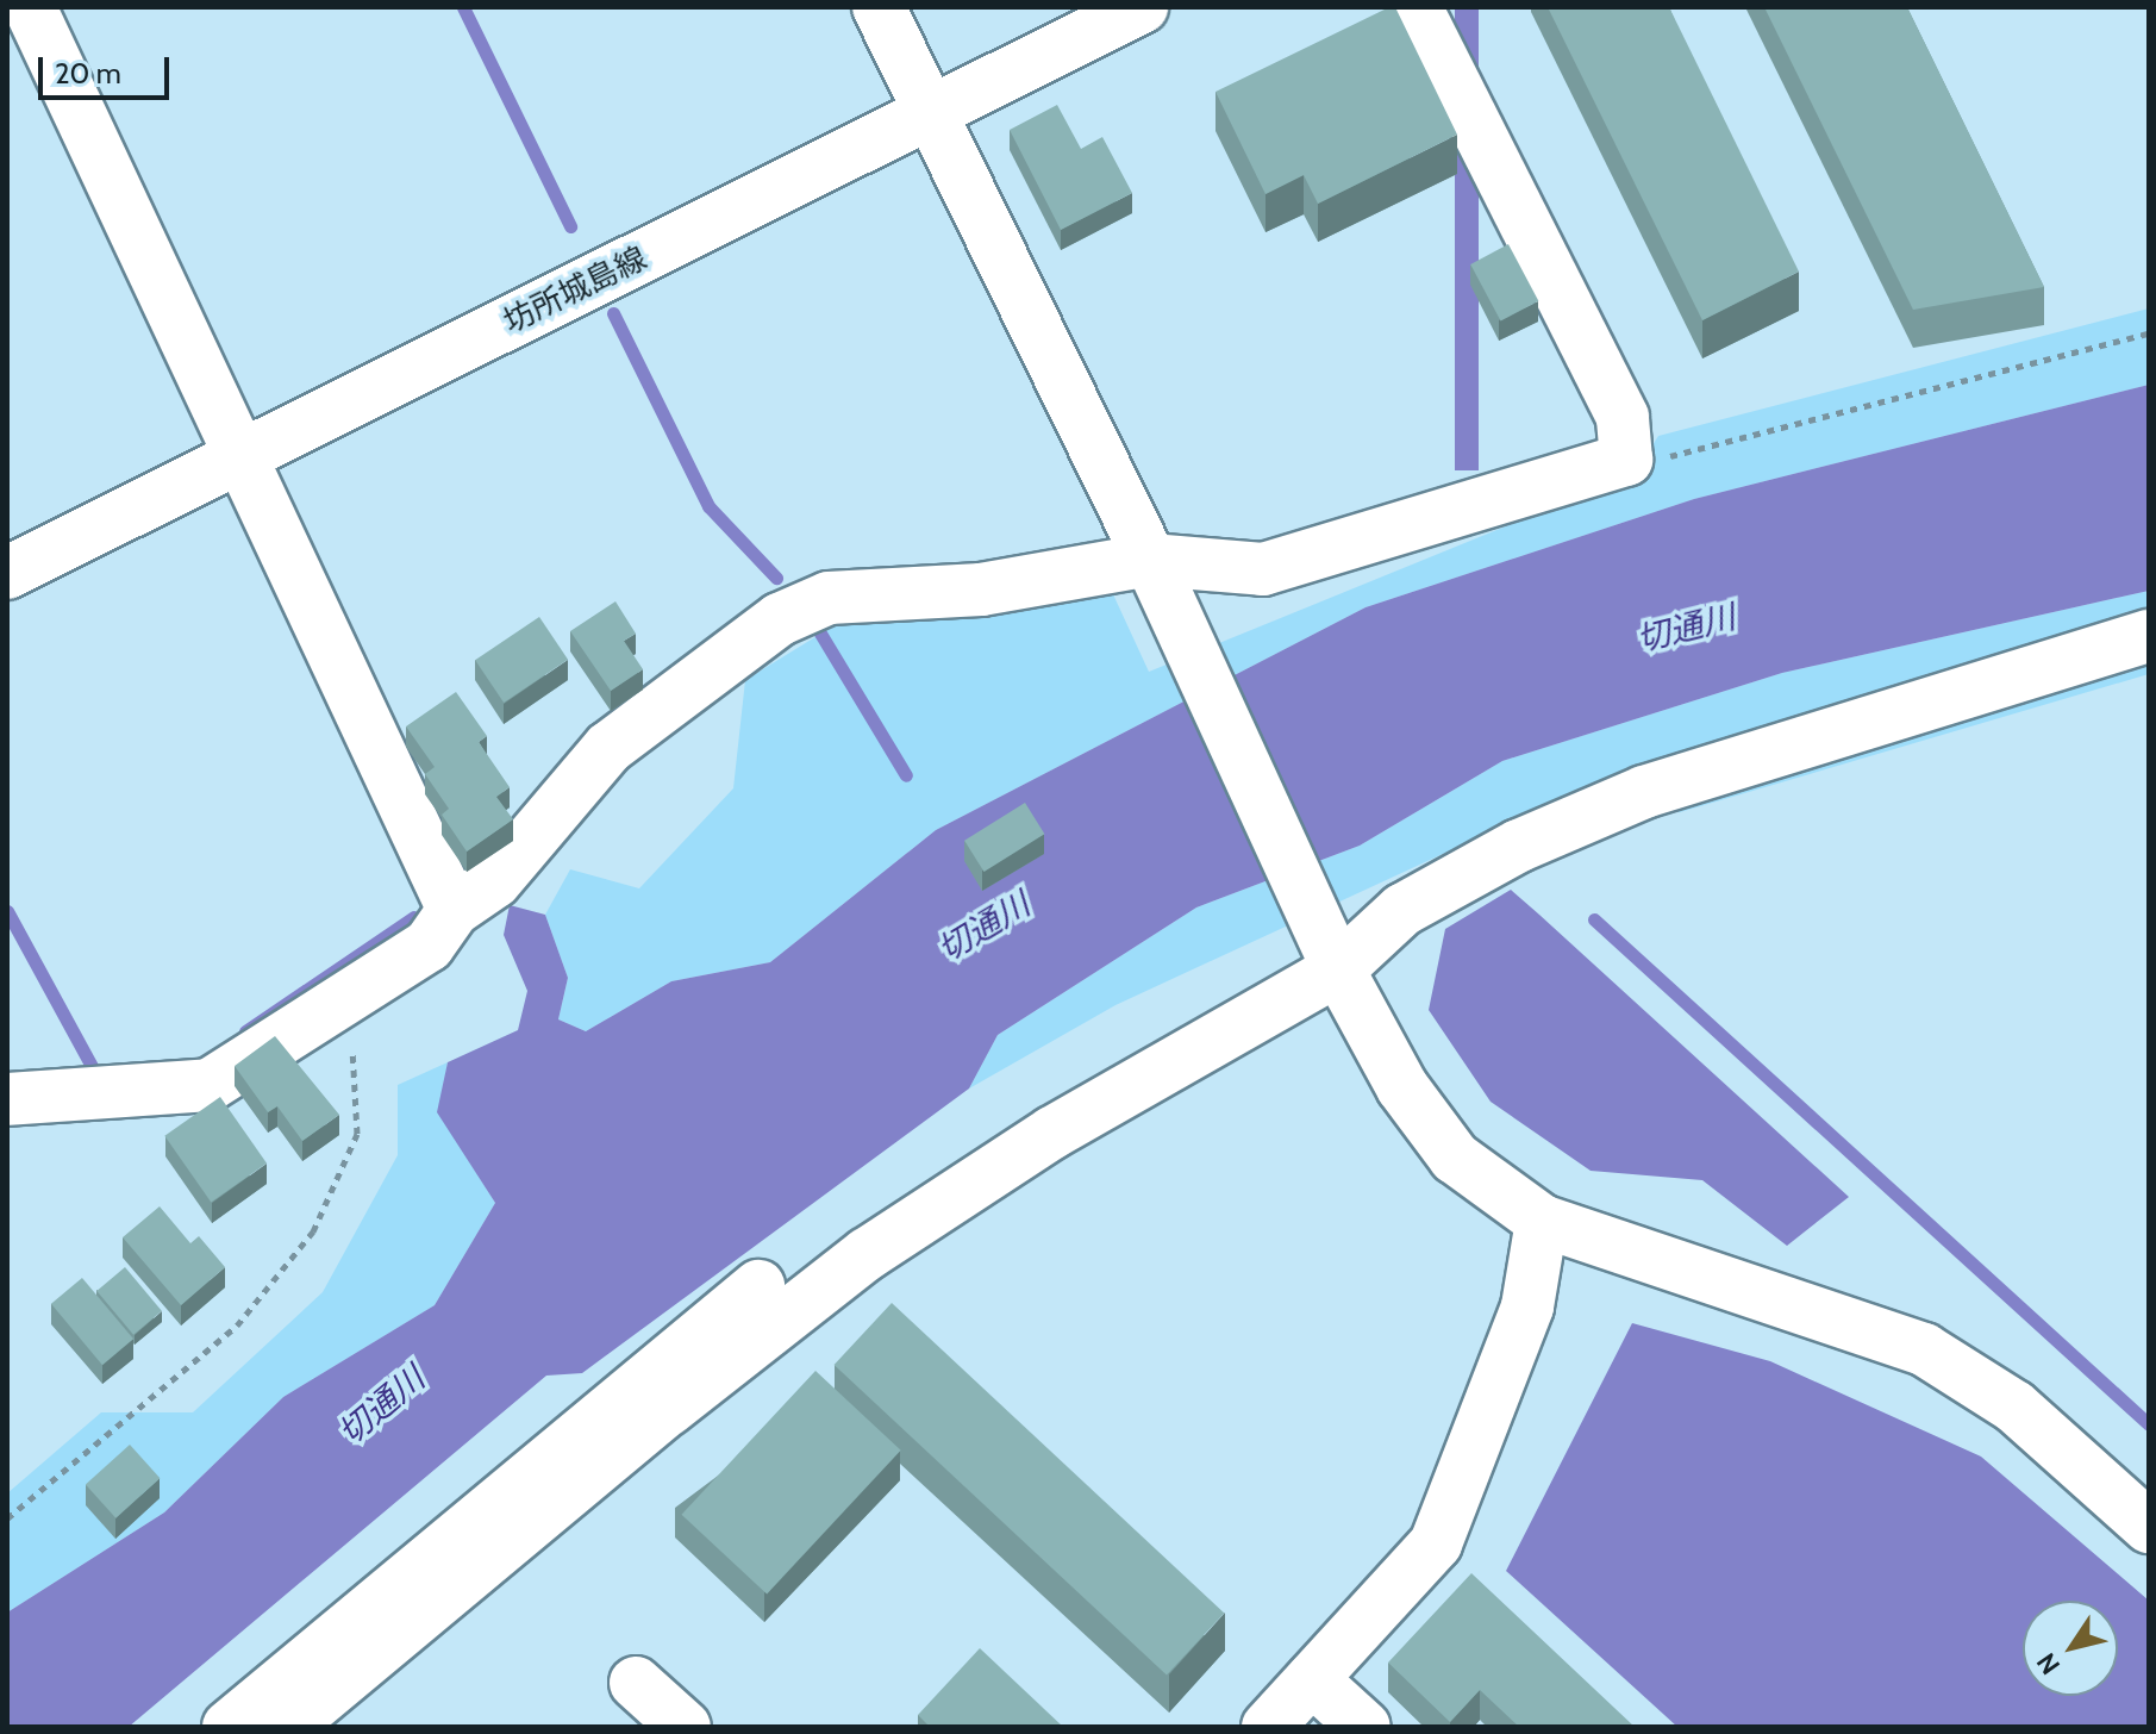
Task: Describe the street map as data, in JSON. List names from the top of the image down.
{
  "streets": {
    "street": ["坊所城島線"]
  },
  "water": ["切通川"],
  "scale_bar": "20 m",
  "north": "bottom left"
}
